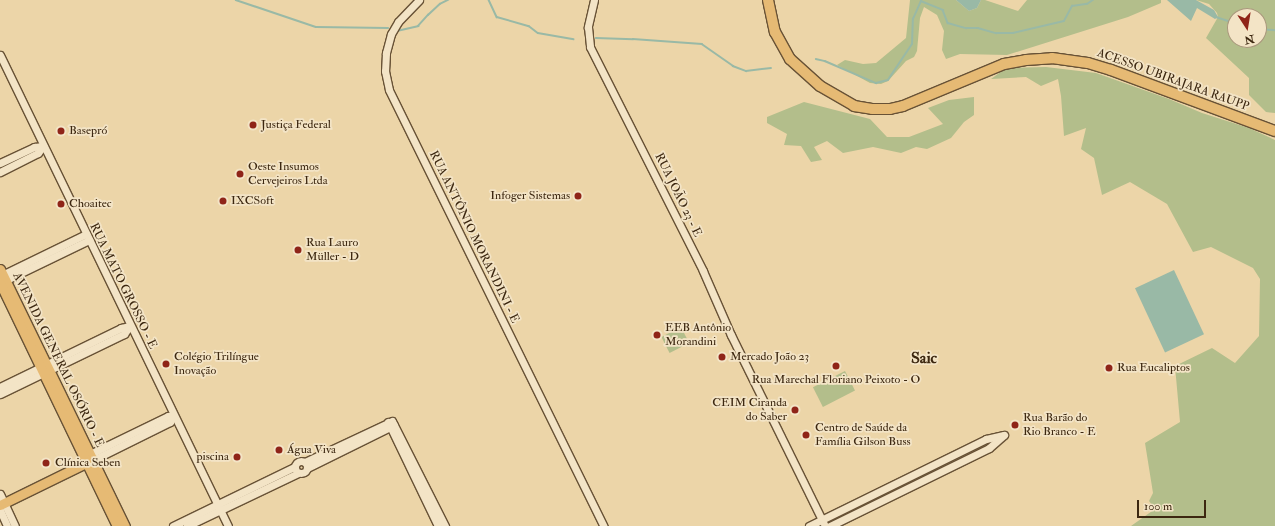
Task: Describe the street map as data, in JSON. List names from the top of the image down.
{
  "streets": {
    "highway": ["ACESSO UBIRAJARA RAUPP"],
    "main road": ["AVENIDA GENERAL OSÓRIO - E"],
    "street": ["RUA JOÃO 23 - E", "RUA ANTÔNIO MORANDINI - E", "RUA MATO GROSSO - E"]
  },
  "districts": ["Saic"],
  "places": [
    "Justiça Federal",
    "Basepró",
    "Oeste Insumos Cervejeiros Ltda",
    "Infoger Sistemas",
    "IXCSoft",
    "Choaitec",
    "Rua Lauro Müller - D",
    "EEB Antônio Morandini",
    "Mercado João 23",
    "Colégio Trilíngue Inovação",
    "Rua Marechal Floriano Peixoto - O",
    "Rua Eucaliptos",
    "CEIM Ciranda do Saber",
    "Rua Barão do Rio Branco - E",
    "Centro de Saúde da Família Gilson Buss",
    "Água Viva",
    "piscina",
    "Clínica Seben"
  ],
  "scale_bar": "100 m",
  "north": "bottom"
}
